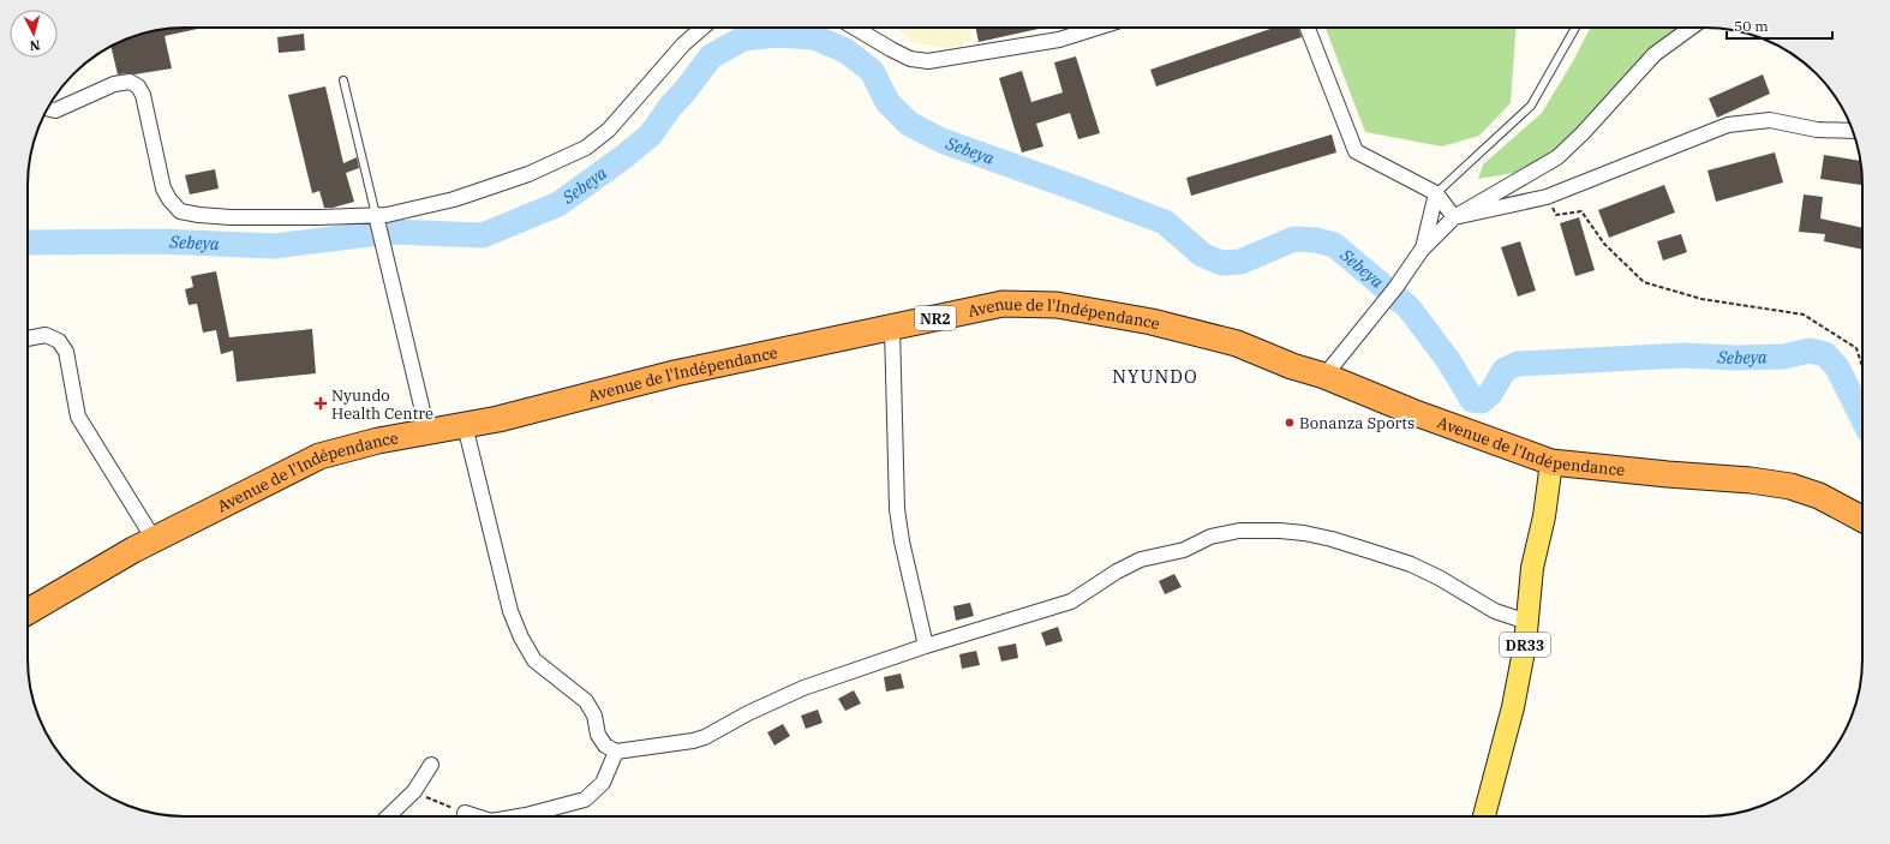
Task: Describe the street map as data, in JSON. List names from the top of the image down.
{
  "streets": {
    "highway": ["NR2", "Avenue de l'Indépendance"],
    "main road": ["DR33"]
  },
  "crossings": [
    ["Avenue de l'Indépendance", "DR33"]
  ],
  "districts": ["NYUNDO"],
  "water": ["Sebeya"],
  "places": {
    "health": ["Nyundo Health Centre"],
    "other": ["Bonanza Sports"]
  },
  "scale_bar": "50 m",
  "north": "bottom"
}
